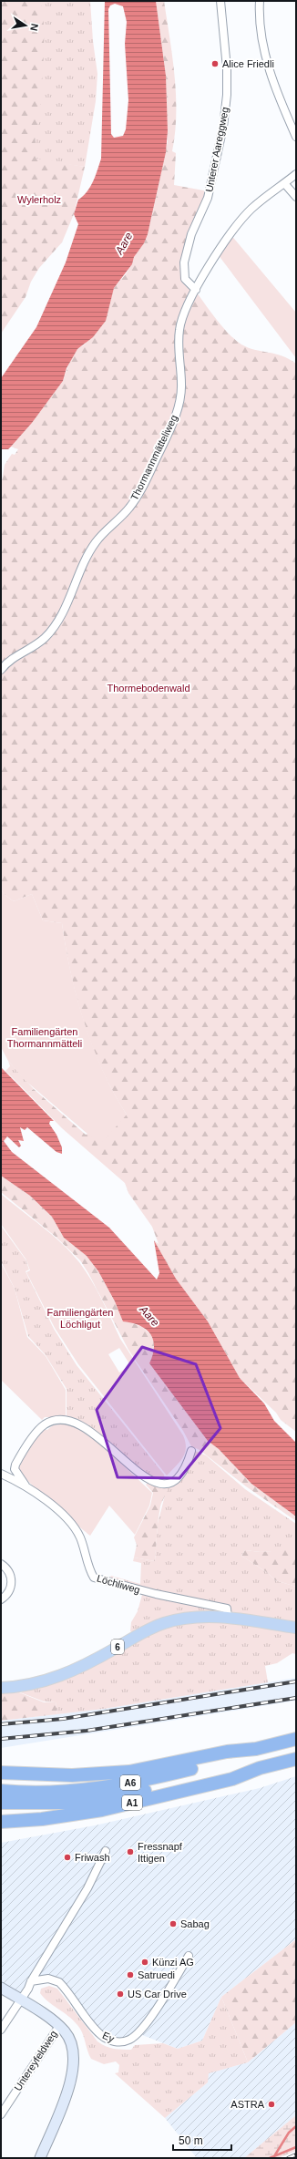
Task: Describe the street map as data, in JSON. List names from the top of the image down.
{
  "streets": {
    "highway": ["A6", "A1"],
    "main road": ["6"],
    "street": [
      "Unterer Aareggweg",
      "Thormannmätteliweg",
      "Löchliweg",
      "Ey",
      "Untereyfeldweg"
    ]
  },
  "crossings": [
    ["Unterer Aareggweg", "Thormannmätteliweg"],
    ["Löchliweg", "6"],
    ["A6", "A1"]
  ],
  "water": ["Aare"],
  "parks": [
    "Wylerholz",
    "Thormebodenwald",
    "Familiengärten Thormannmätteli",
    "Familiengärten Löchligut"
  ],
  "places": [
    "Alice Friedli",
    "Fressnapf Ittigen",
    "Friwash",
    "Sabag",
    "Künzi AG",
    "Satruedi",
    "US Car Drive",
    "ASTRA"
  ],
  "scale_bar": "50 m",
  "north": "right"
}
